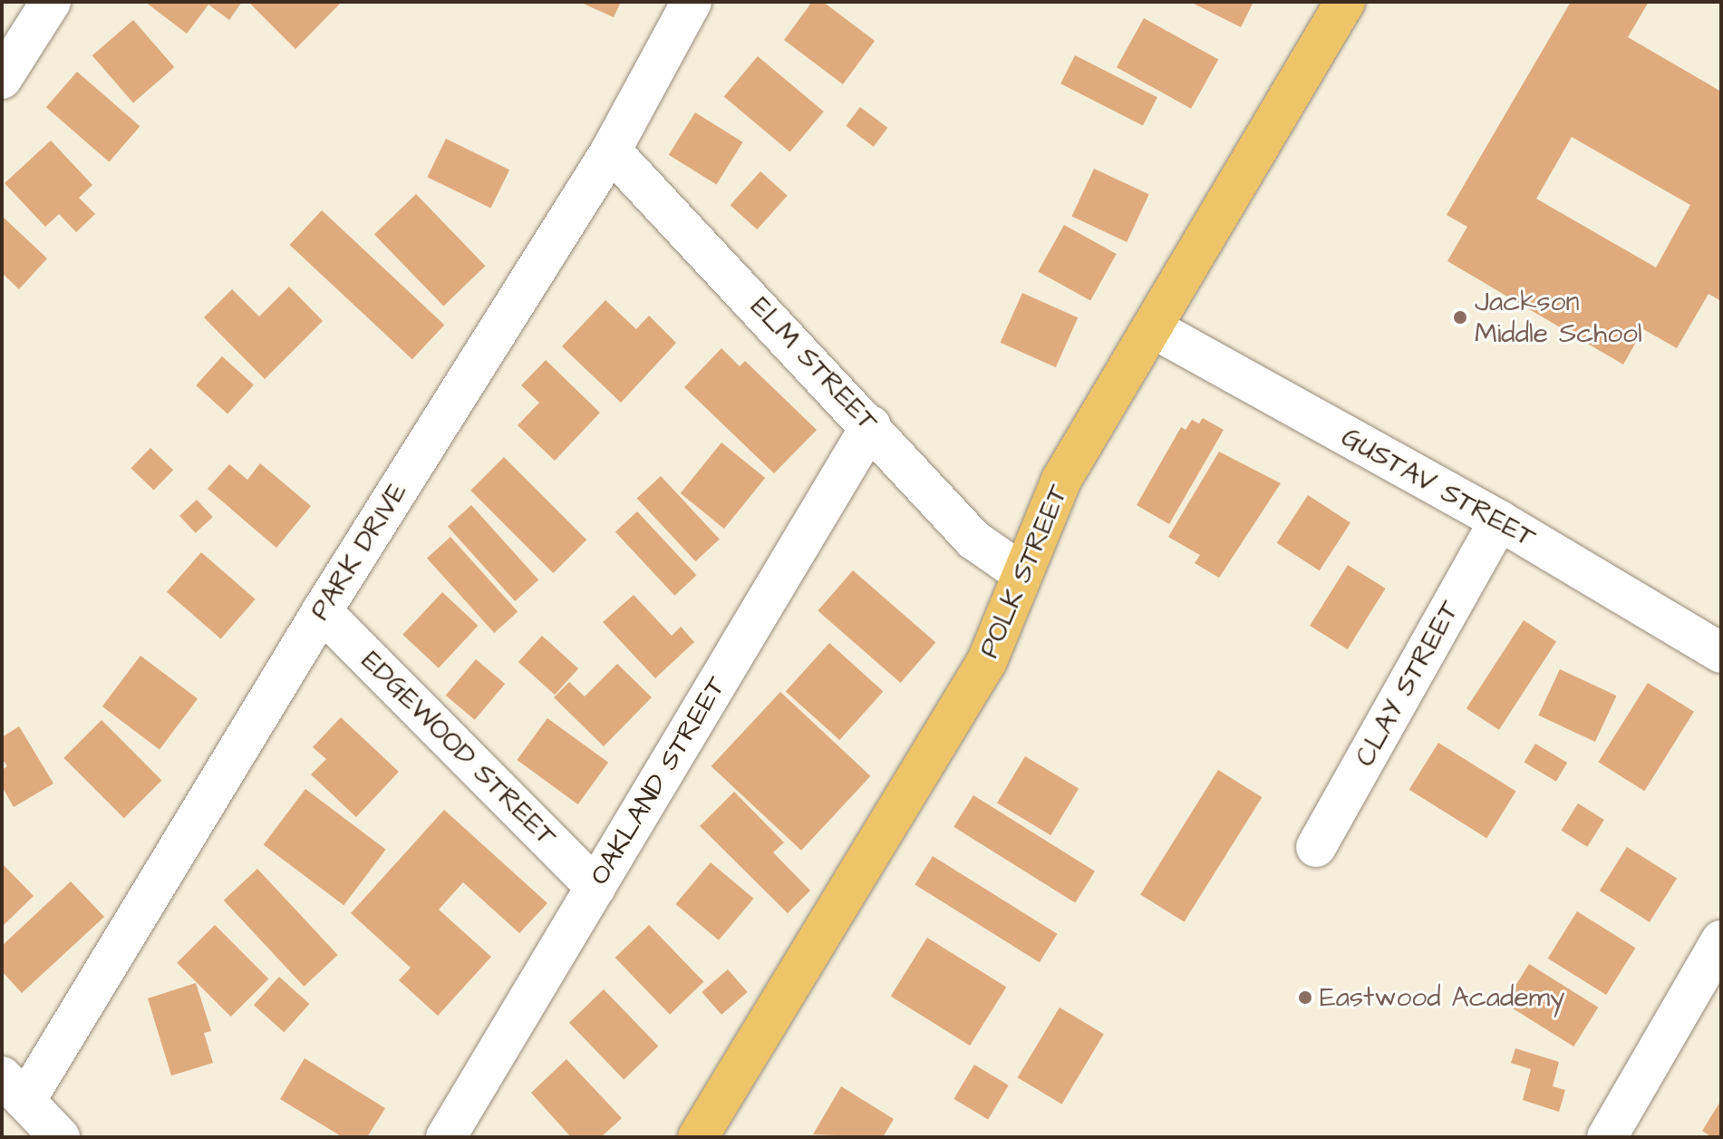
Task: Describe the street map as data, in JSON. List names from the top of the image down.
{
  "streets": {
    "main road": ["POLK STREET"],
    "street": [
      "ELM STREET",
      "GUSTAV STREET",
      "PARK DRIVE",
      "CLAY STREET",
      "EDGEWOOD STREET",
      "OAKLAND STREET"
    ]
  },
  "crossings": [
    ["ELM STREET", "PARK DRIVE"],
    ["ELM STREET", "POLK STREET"],
    ["ELM STREET", "OAKLAND STREET"],
    ["GUSTAV STREET", "POLK STREET"],
    ["GUSTAV STREET", "CLAY STREET"],
    ["PARK DRIVE", "EDGEWOOD STREET"],
    ["EDGEWOOD STREET", "OAKLAND STREET"]
  ],
  "places": ["Jackson Middle School", "Eastwood Academy"]
}
